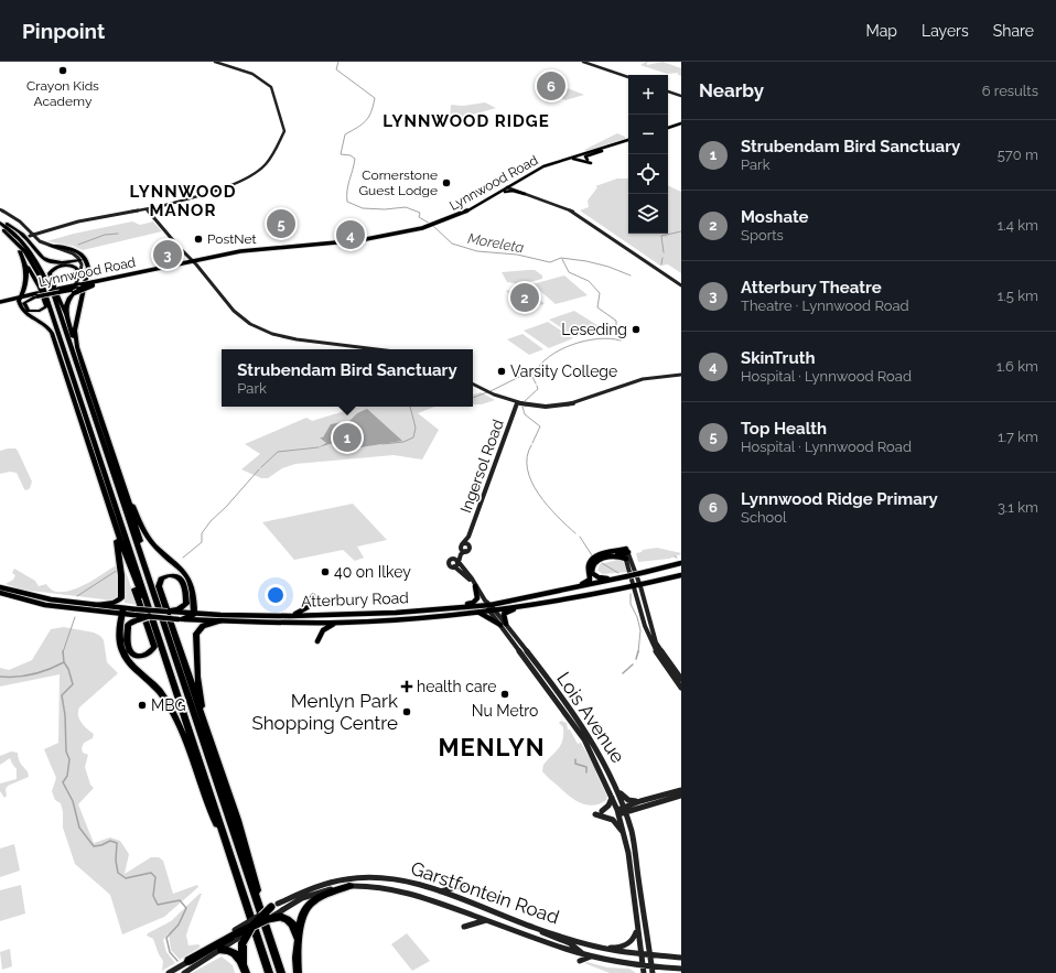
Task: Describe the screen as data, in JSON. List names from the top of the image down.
{
  "streets": {
    "main road": [
      "Lynnwood Road",
      "Ingersol Road",
      "Atterbury Road",
      "Lois Avenue",
      "Garstfontein Road"
    ]
  },
  "crossings": [
    ["Atterbury Road", "Lois Avenue"],
    ["Lois Avenue", "Garstfontein Road"]
  ],
  "districts": ["LYNNWOOD RIDGE", "LYNNWOOD MANOR", "MENLYN"],
  "water": ["Moreleta"],
  "places": {
    "other": [
      "Crayon Kids Academy",
      "Cornerstone Guest Lodge",
      "PostNet",
      "Leseding",
      "Varsity College",
      "40 on Ilkey",
      "Nu Metro",
      "MBG",
      "Menlyn Park Shopping Centre"
    ],
    "health": ["health care"]
  },
  "page": {
    "header": "Pinpoint",
    "nav": ["Map", "Layers", "Share"],
    "heading": ["Nearby", "6 results"],
    "pins": [
      "6",
      "5",
      "4",
      "3",
      "2",
      "1"
    ],
    "map_buttons": ["+", "−"],
    "list": [
      {
        "mark": "1",
        "name": "Strubendam Bird Sanctuary",
        "note": "Park",
        "value": "570 m"
      },
      {
        "mark": "2",
        "name": "Moshate",
        "note": "Sports",
        "value": "1.4 km"
      },
      {
        "mark": "3",
        "name": "Atterbury Theatre",
        "note": "Theatre · Lynnwood Road",
        "value": "1.5 km"
      },
      {
        "mark": "4",
        "name": "SkinTruth",
        "note": "Hospital · Lynnwood Road",
        "value": "1.6 km"
      },
      {
        "mark": "5",
        "name": "Top Health",
        "note": "Hospital · Lynnwood Road",
        "value": "1.7 km"
      },
      {
        "mark": "6",
        "name": "Lynnwood Ridge Primary",
        "note": "School",
        "value": "3.1 km"
      }
    ],
    "popup": ["Strubendam Bird Sanctuary", "Park"]
  }
}
